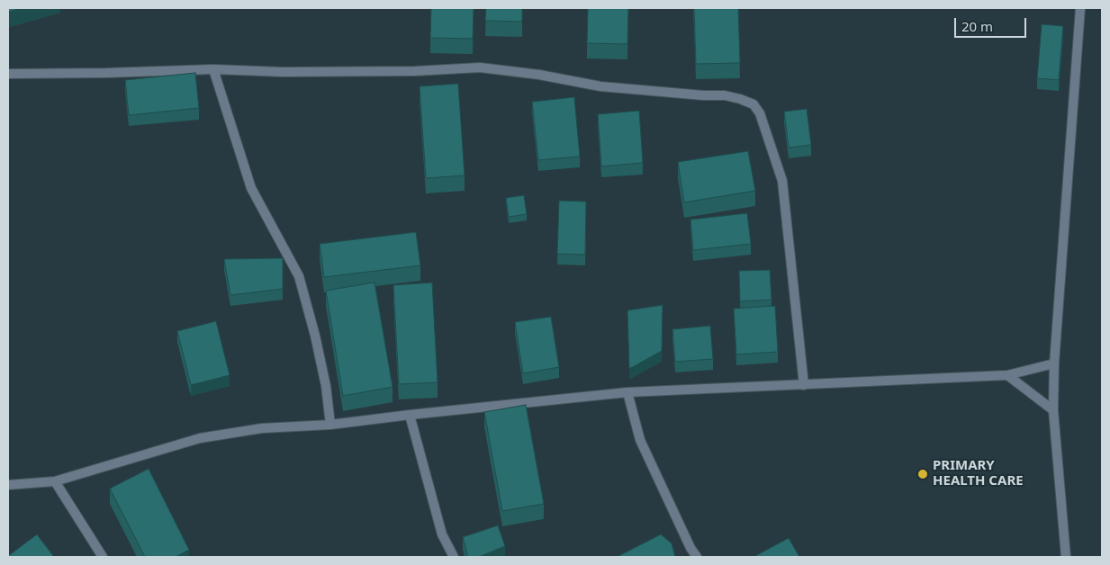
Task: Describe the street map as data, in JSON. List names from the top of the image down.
{
  "places": ["PRIMARY HEALTH CARE"],
  "scale_bar": "20 m"
}
